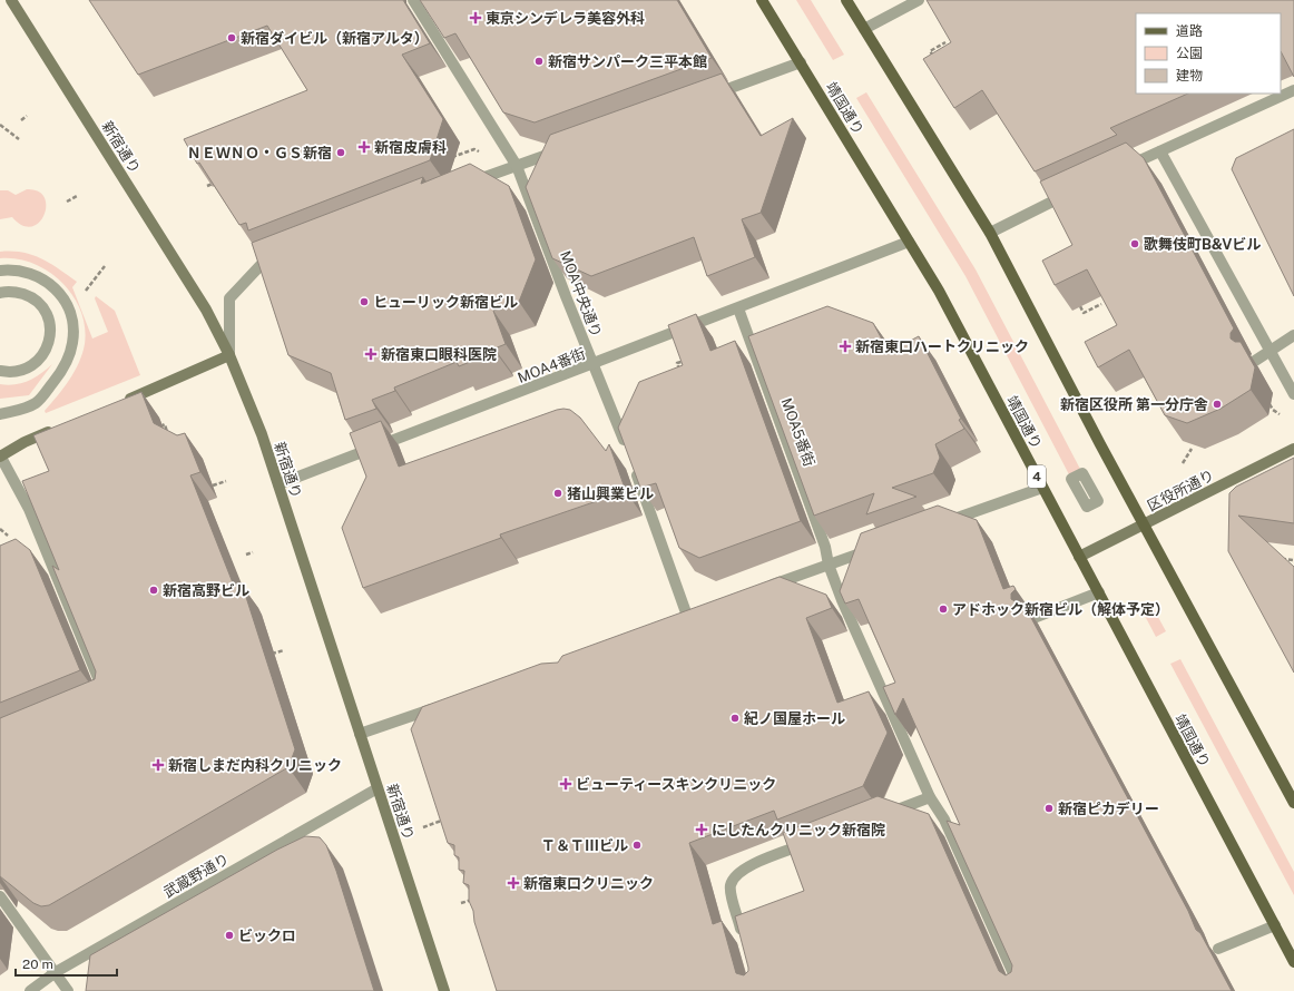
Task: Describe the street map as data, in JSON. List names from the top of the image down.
{
  "streets": {
    "main road": ["靖国通り", "4"],
    "street": [
      "新宿通り",
      "MOA中央通り",
      "MOA4番街",
      "MOA5番街",
      "区役所通り",
      "武蔵野通り"
    ]
  },
  "crossings": [
    ["靖国通り", "MOA4番街"],
    ["靖国通り", "区役所通り"],
    ["新宿通り", "MOA4番街"],
    ["新宿通り", "武蔵野通り"],
    ["MOA中央通り", "MOA4番街"],
    ["MOA4番街", "MOA5番街"]
  ],
  "places": {
    "health": [
      "東京シンデレラ美容外科",
      "新宿皮膚科",
      "新宿東口ハートクリニック",
      "新宿東口眼科医院",
      "新宿しまだ内科クリニック",
      "ビューティースキンクリニック",
      "にしたんクリニック新宿院",
      "新宿東口クリニック"
    ],
    "other": [
      "新宿ダイビル（新宿アルタ）",
      "新宿サンパーク三平本館",
      "ＮＥＷＮＯ・ＧＳ新宿",
      "歌舞伎町B&Vビル",
      "ヒューリック新宿ビル",
      "新宿区役所 第一分庁舎",
      "猪山興業ビル",
      "新宿高野ビル",
      "アドホック新宿ビル（解体予定）",
      "紀ノ国屋ホール",
      "新宿ピカデリー",
      "Ｔ＆ＴⅢビル",
      "ビックロ"
    ]
  },
  "legend": ["道路", "公園", "建物"],
  "scale_bar": "20 m"
}
